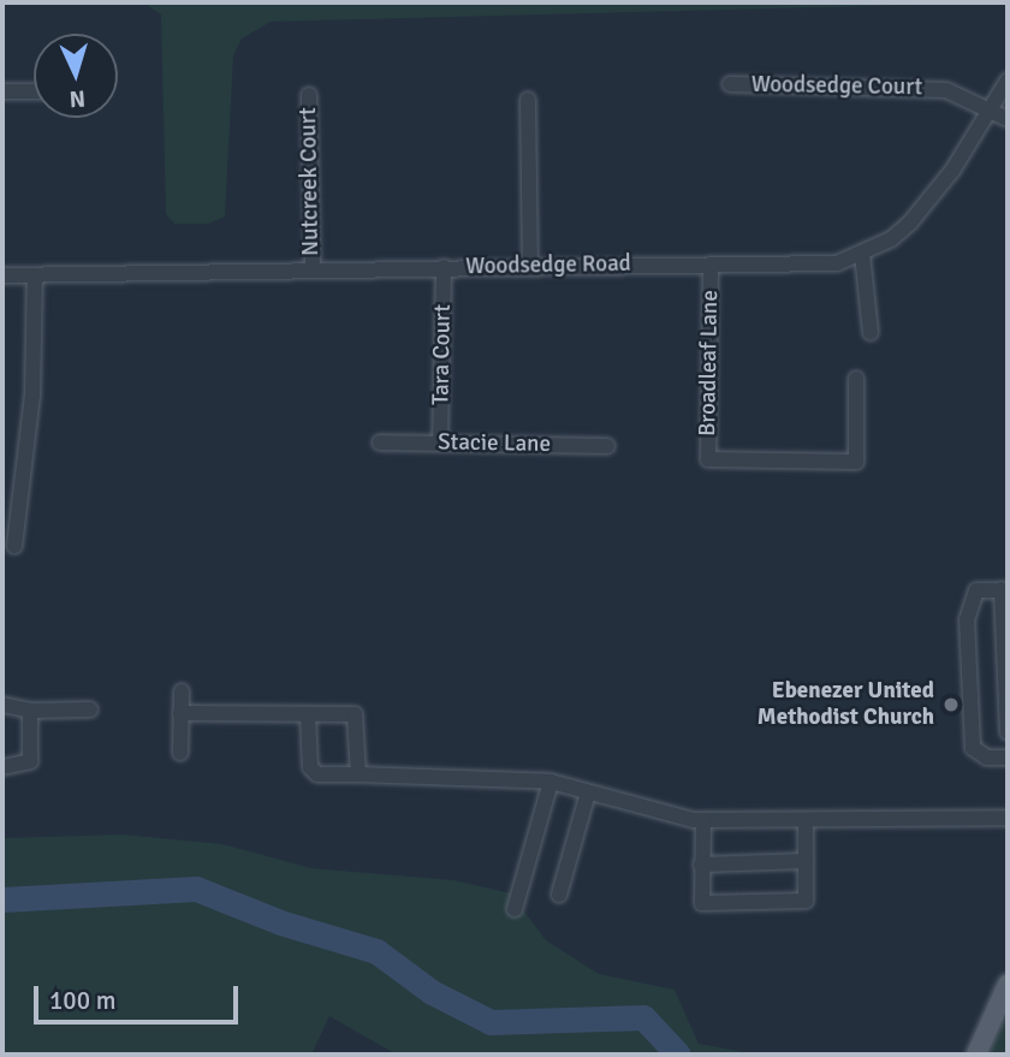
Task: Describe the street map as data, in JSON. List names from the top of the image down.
{
  "streets": {
    "street": [
      "Woodsedge Court",
      "Nutcreek Court",
      "Woodsedge Road",
      "Tara Court",
      "Broadleaf Lane",
      "Stacie Lane"
    ]
  },
  "crossings": [
    ["Woodsedge Court", "Woodsedge Road"],
    ["Nutcreek Court", "Woodsedge Road"],
    ["Woodsedge Road", "Tara Court"],
    ["Woodsedge Road", "Broadleaf Lane"],
    ["Tara Court", "Stacie Lane"]
  ],
  "places": ["Ebenezer United Methodist Church"],
  "scale_bar": "100 m",
  "north": "bottom"
}
